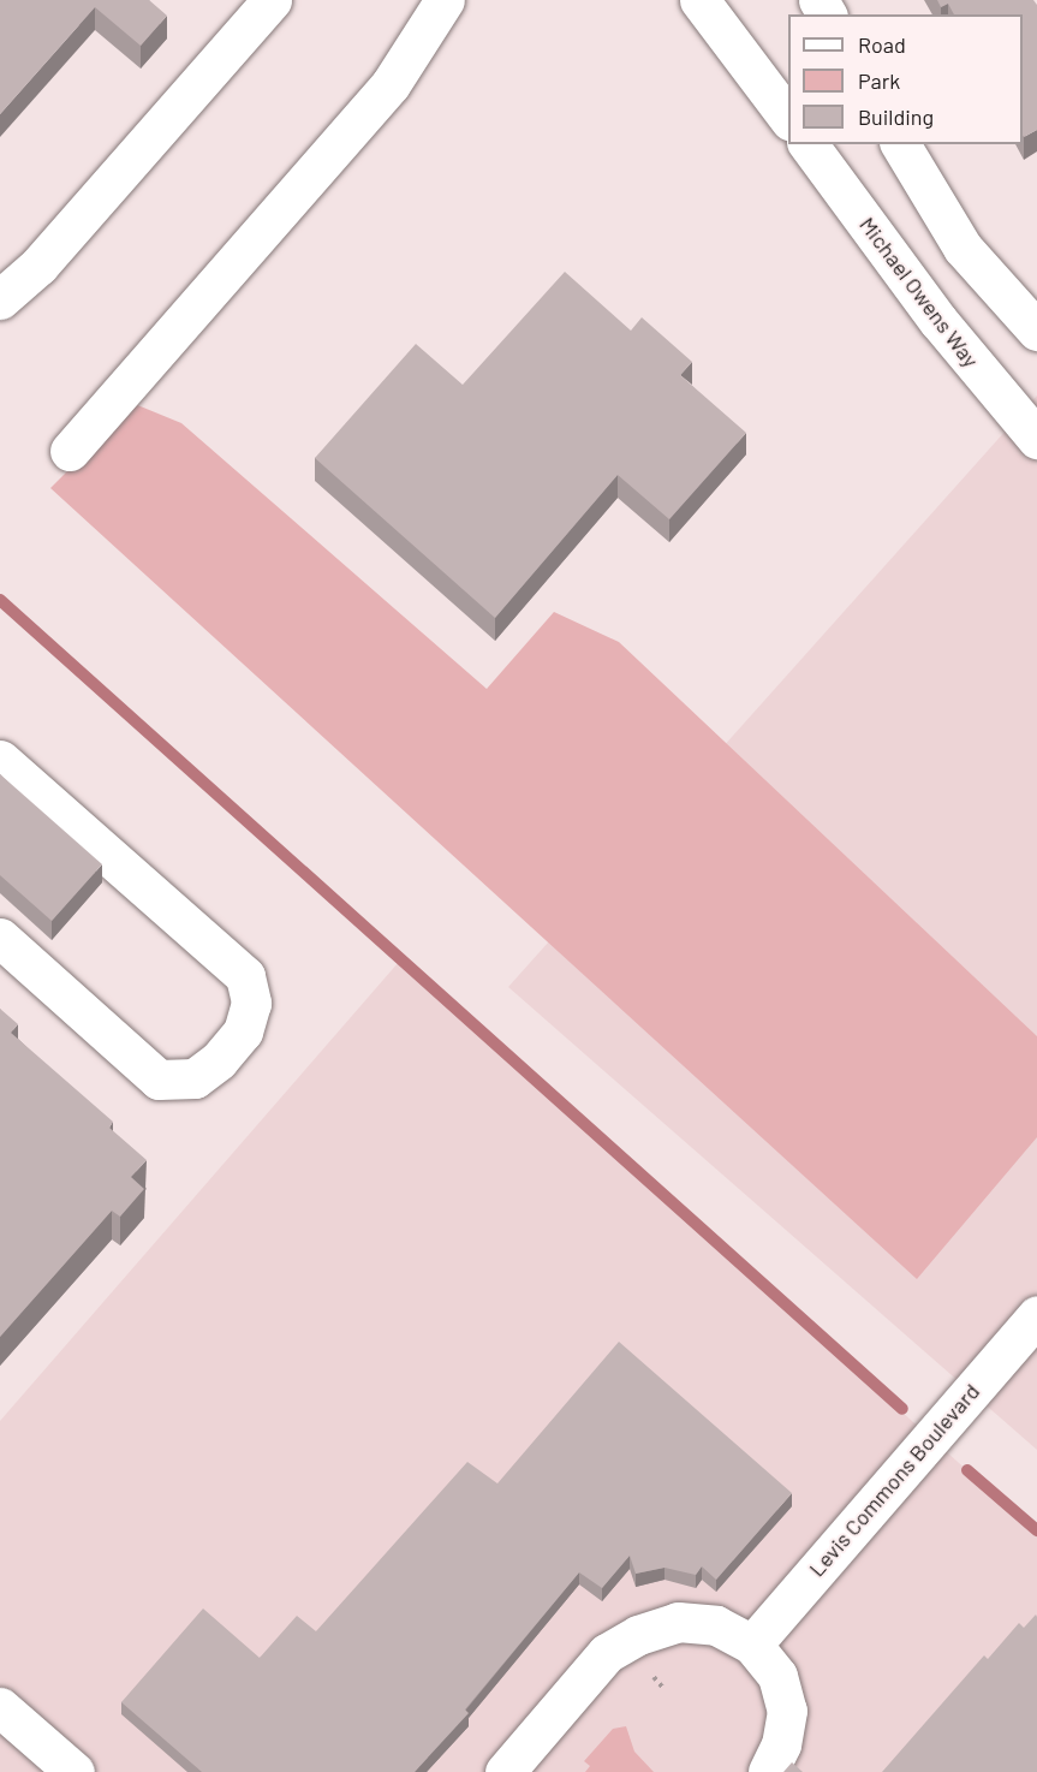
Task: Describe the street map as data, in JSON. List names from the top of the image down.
{
  "streets": {
    "street": ["Michael Owens Way", "Levis Commons Boulevard"]
  },
  "legend": ["Road", "Park", "Building"]
}
